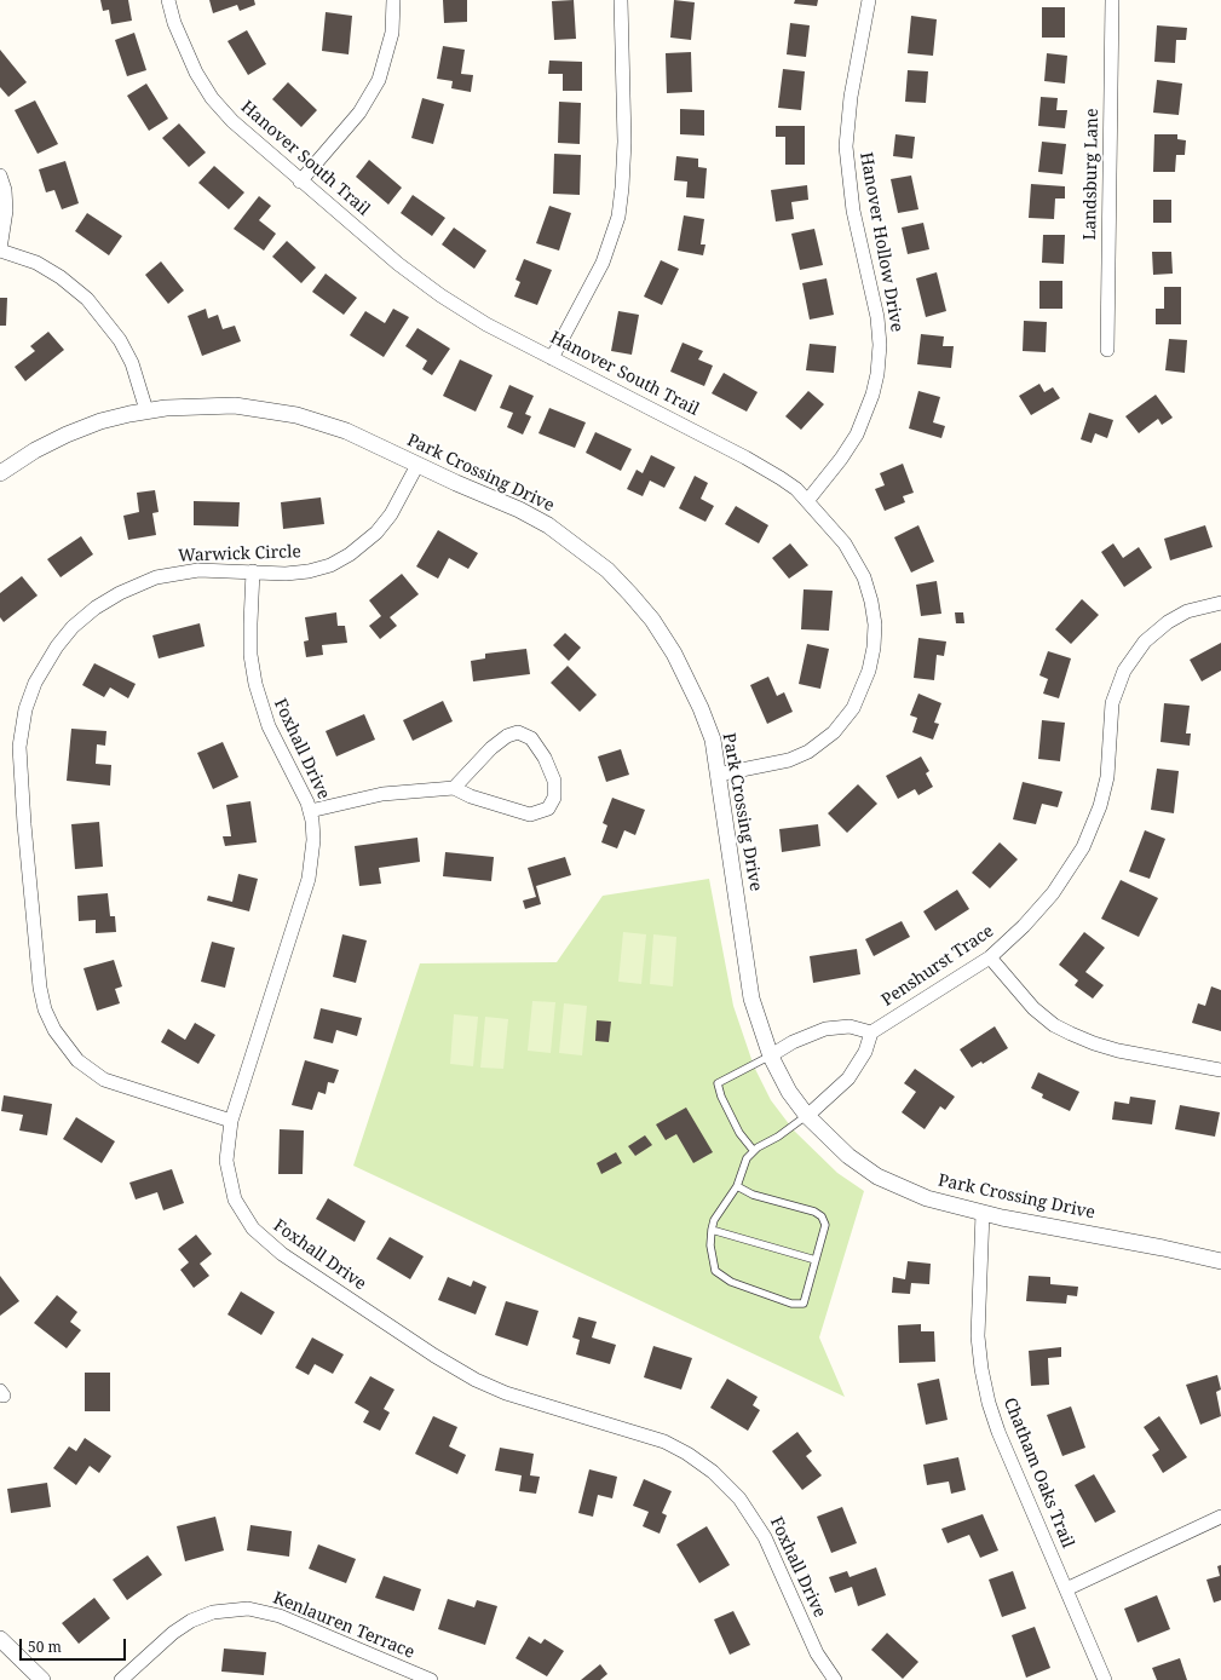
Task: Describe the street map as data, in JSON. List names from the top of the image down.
{
  "streets": {
    "street": [
      "Hanover South Trail",
      "Landsburg Lane",
      "Hanover Hollow Drive",
      "Park Crossing Drive",
      "Warwick Circle",
      "Foxhall Drive",
      "Penshurst Trace",
      "Chatham Oaks Trail",
      "Kenlauren Terrace"
    ]
  },
  "crossings": [
    ["Hanover South Trail", "Hanover Hollow Drive"],
    ["Hanover South Trail", "Park Crossing Drive"],
    ["Park Crossing Drive", "Warwick Circle"],
    ["Park Crossing Drive", "Chatham Oaks Trail"],
    ["Warwick Circle", "Foxhall Drive"]
  ],
  "scale_bar": "50 m"
}
